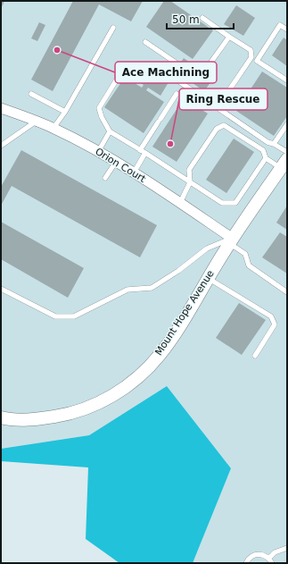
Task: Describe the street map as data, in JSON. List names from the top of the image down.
{
  "streets": {
    "street": ["Orion Court", "Mount Hope Avenue"]
  },
  "crossings": [
    ["Orion Court", "Mount Hope Avenue"]
  ],
  "places": ["Ace Machining", "Ring Rescue"],
  "scale_bar": "50 m"
}
